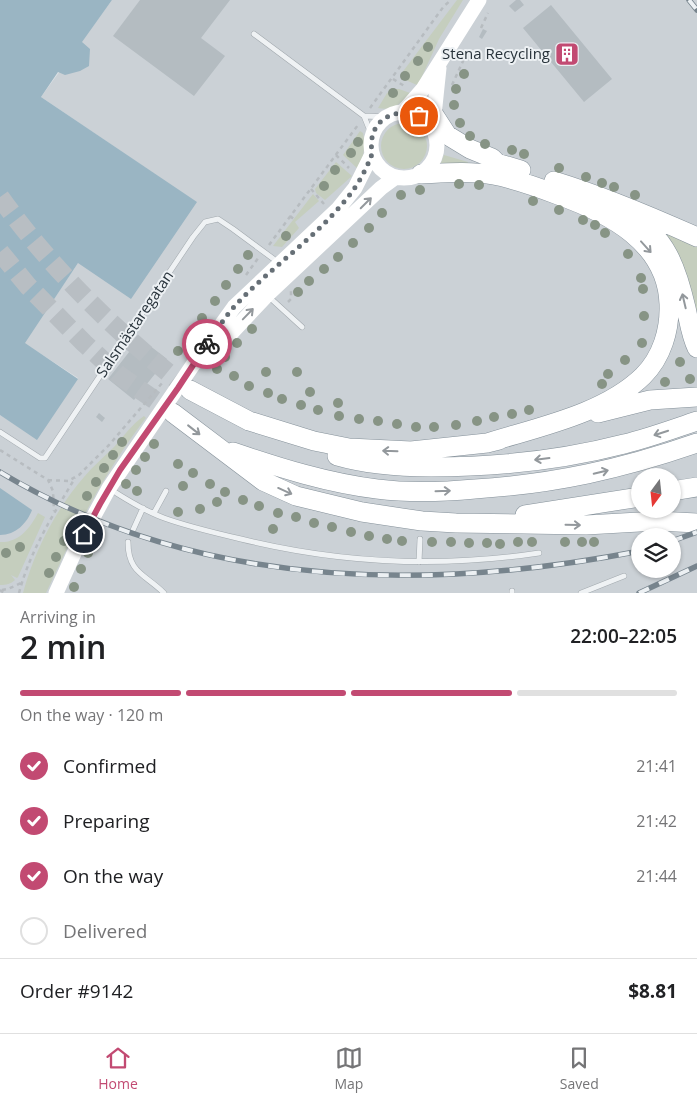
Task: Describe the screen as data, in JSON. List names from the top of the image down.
{
  "streets": {
    "lane": ["Salsmästaregatan"]
  },
  "places": {
    "building": ["Stena Recycling"]
  },
  "north": "bottom",
  "page": {
    "heading": ["2 min", "Arriving in", "22:00–22:05"],
    "panel": ["Order #9142", "$8.81"],
    "bar": "On the way · 120 m",
    "list": [
      ["Confirmed", "21:41"],
      ["Preparing", "21:42"],
      ["On the way", "21:44"],
      "Delivered"
    ],
    "tabs": ["Home", "Map", "Saved"]
  }
}
